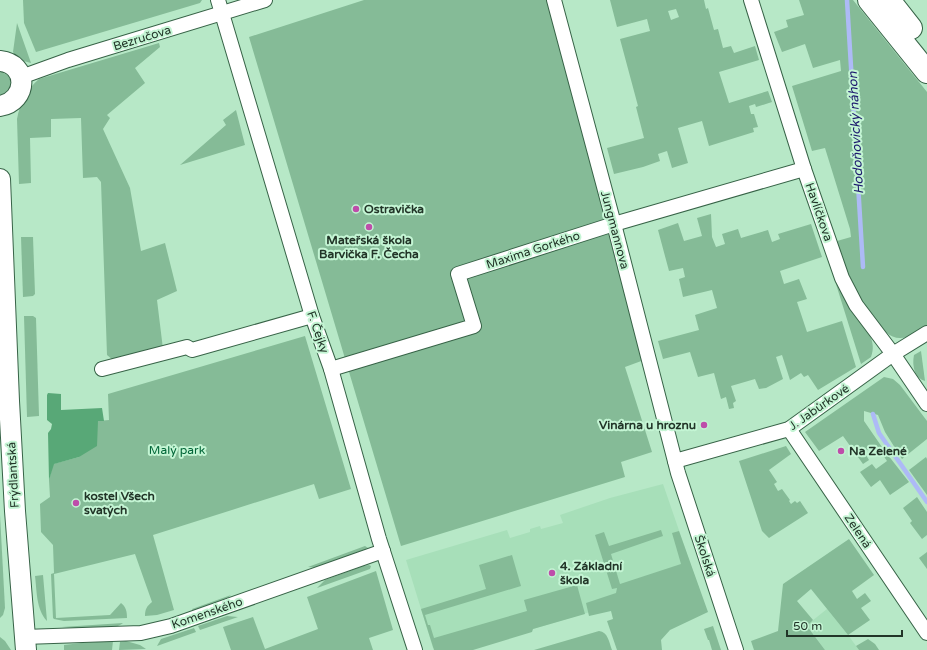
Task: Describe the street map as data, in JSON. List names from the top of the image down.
{
  "streets": {
    "street": [
      "Bezručova",
      "Havlíčkova",
      "Jungmannova",
      "Maxima Gorkého",
      "F. Čejky",
      "J. Jabůrkové",
      "Frýdlantská",
      "Zelená",
      "Školská",
      "Komenského"
    ]
  },
  "crossings": [
    ["Bezručova", "F. Čejky"],
    ["Havlíčkova", "Maxima Gorkého"],
    ["Havlíčkova", "J. Jabůrkové"],
    ["Jungmannova", "Maxima Gorkého"],
    ["Jungmannova", "J. Jabůrkové"],
    ["Jungmannova", "Školská"],
    ["Maxima Gorkého", "F. Čejky"],
    ["F. Čejky", "Komenského"],
    ["J. Jabůrkové", "Zelená"],
    ["J. Jabůrkové", "Školská"],
    ["Frýdlantská", "Komenského"]
  ],
  "water": ["Hodoňovický náhon"],
  "parks": ["Malý park"],
  "places": [
    "Ostravička",
    "Mateřská škola Barvička F. Čecha",
    "Vinárna u hroznu",
    "Na Zelené",
    "kostel Všech svatých",
    "4. Základní škola"
  ],
  "scale_bar": "50 m"
}
